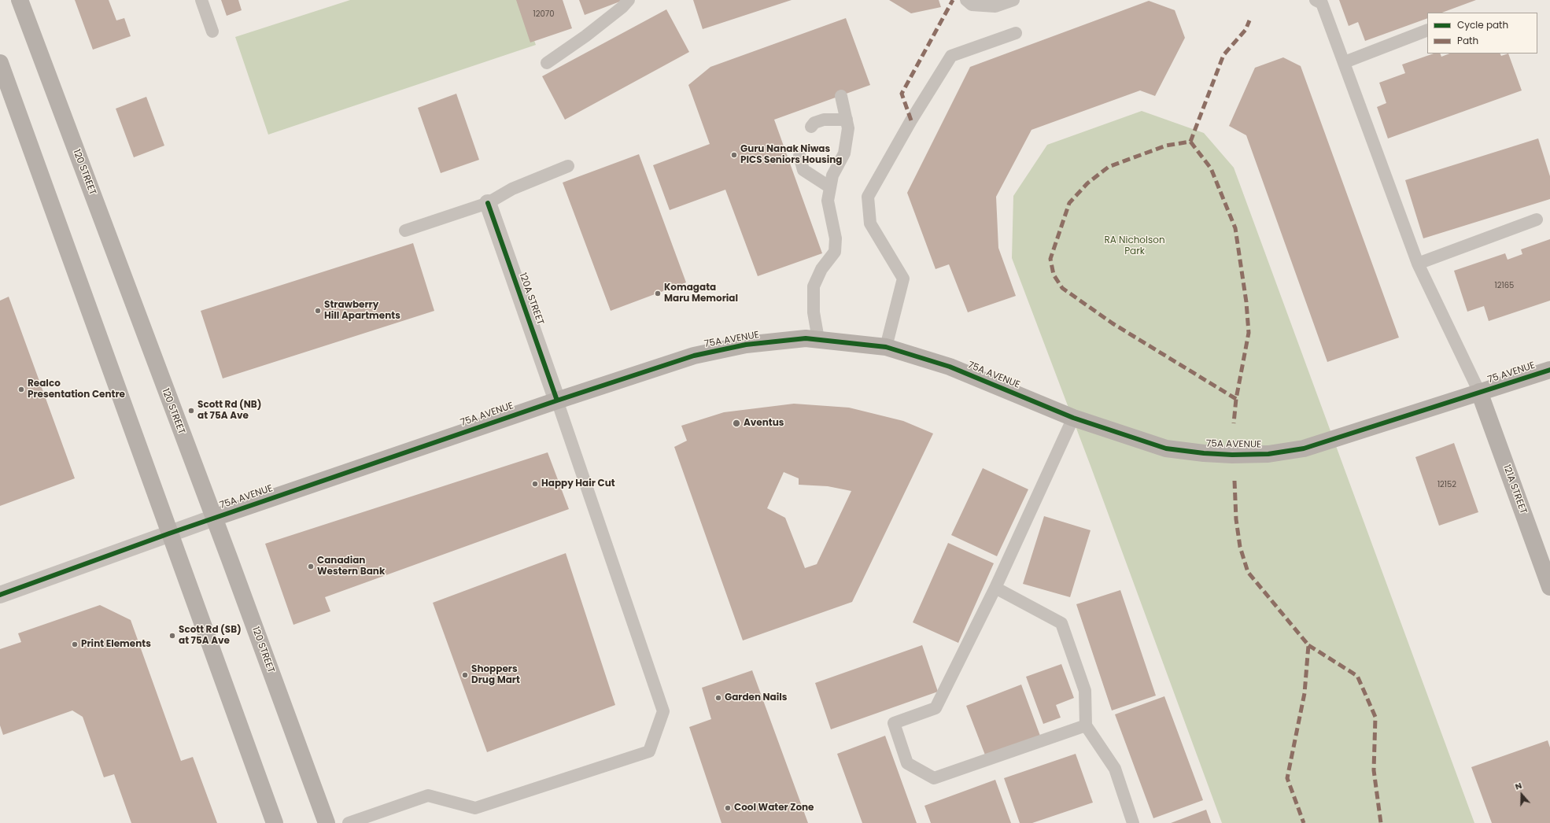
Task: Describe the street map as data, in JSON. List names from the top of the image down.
{
  "streets": {
    "main road": [
      "120 STREET",
      "75A AVENUE",
      "75 AVENUE",
      "121A STREET"
    ],
    "street": ["120A STREET"]
  },
  "crossings": [
    ["120 STREET", "75A AVENUE"],
    ["120A STREET", "75A AVENUE"],
    ["75A AVENUE", "75 AVENUE"],
    ["75A AVENUE", "121A STREET"],
    ["75 AVENUE", "121A STREET"]
  ],
  "parks": ["RA Nicholson Park"],
  "places": [
    "Guru Nanak Niwas PICS Seniors Housing",
    "Komagata Maru Memorial",
    "Strawberry Hill Apartments",
    "Realco Presentation Centre",
    "Scott Rd (NB) at 75A Ave",
    "Aventus",
    "Happy Hair Cut",
    "Canadian Western Bank",
    "Scott Rd (SB) at 75A Ave",
    "Print Elements",
    "Shoppers Drug Mart",
    "Garden Nails",
    "Cool Water Zone"
  ],
  "house_numbers": ["12070", "12165", "12152"],
  "legend": ["Cycle path", "Path"],
  "north": "top"
}
